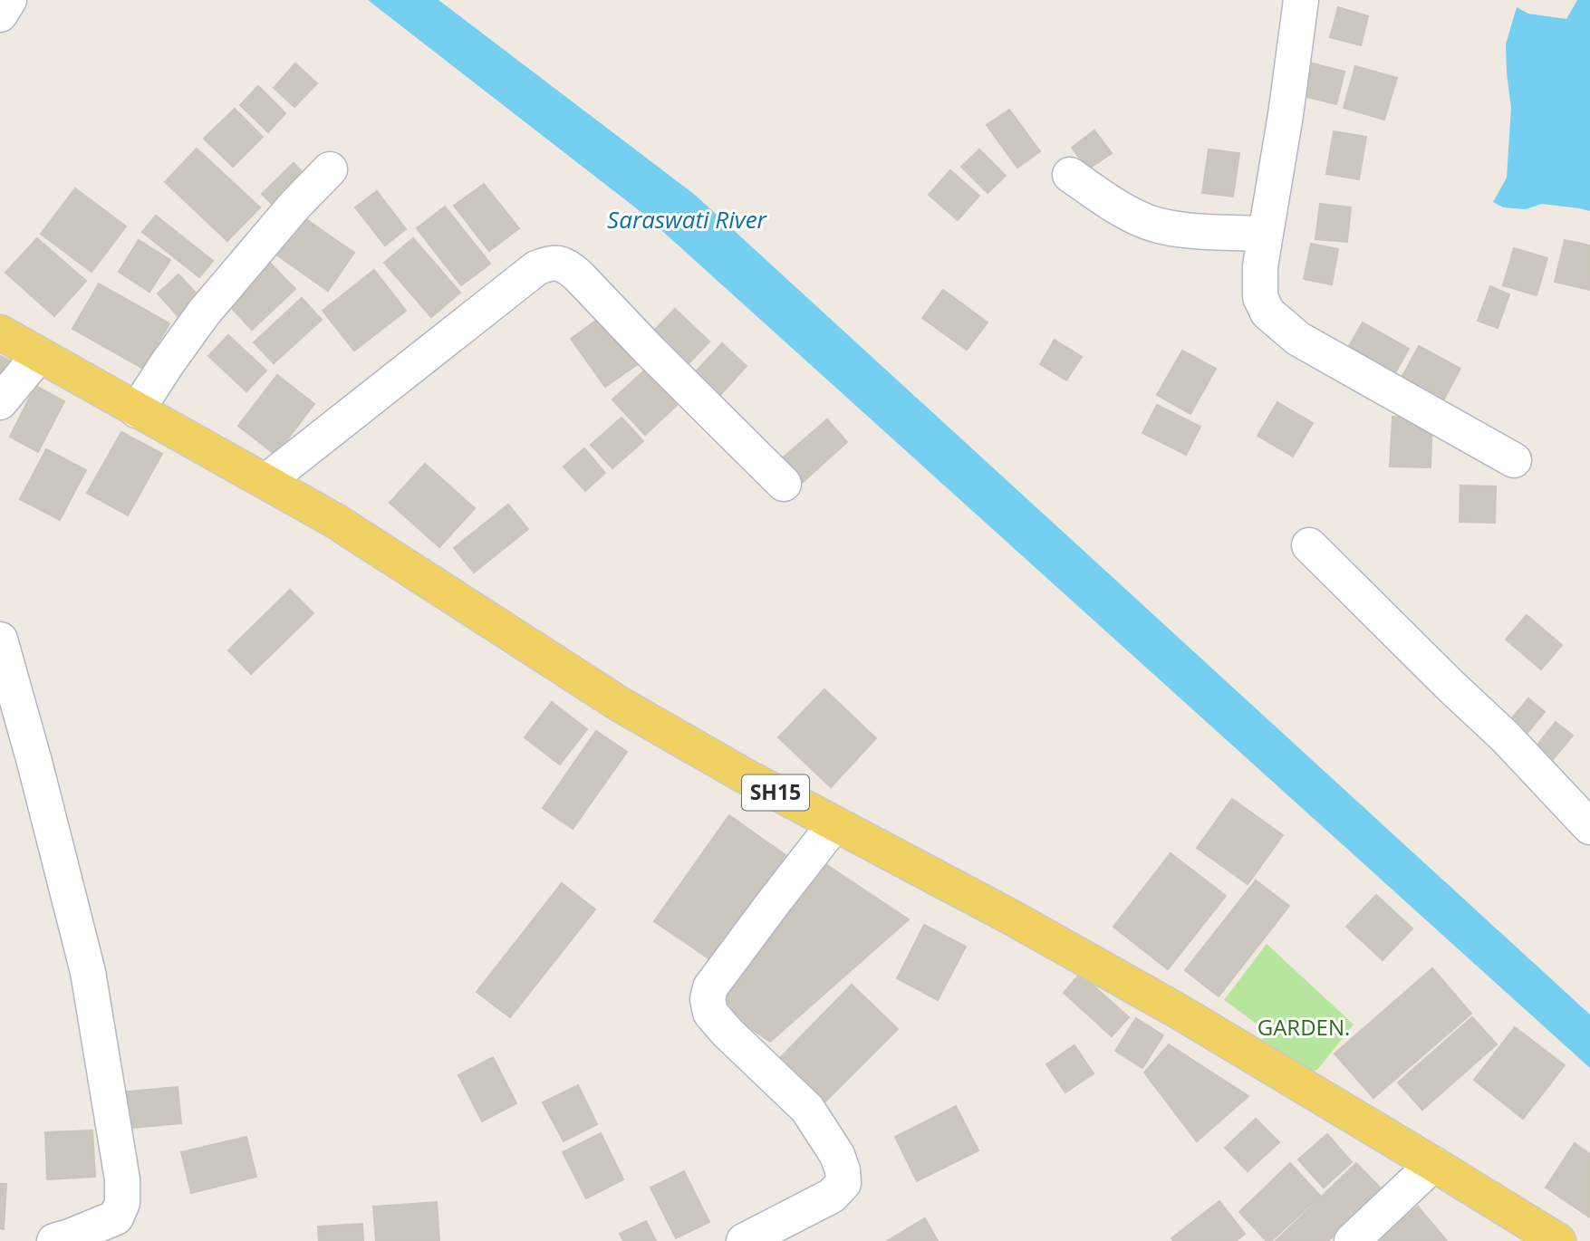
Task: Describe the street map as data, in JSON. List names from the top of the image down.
{
  "streets": {
    "main road": ["SH15"]
  },
  "water": ["Saraswati River"],
  "parks": ["GARDEN."]
}
